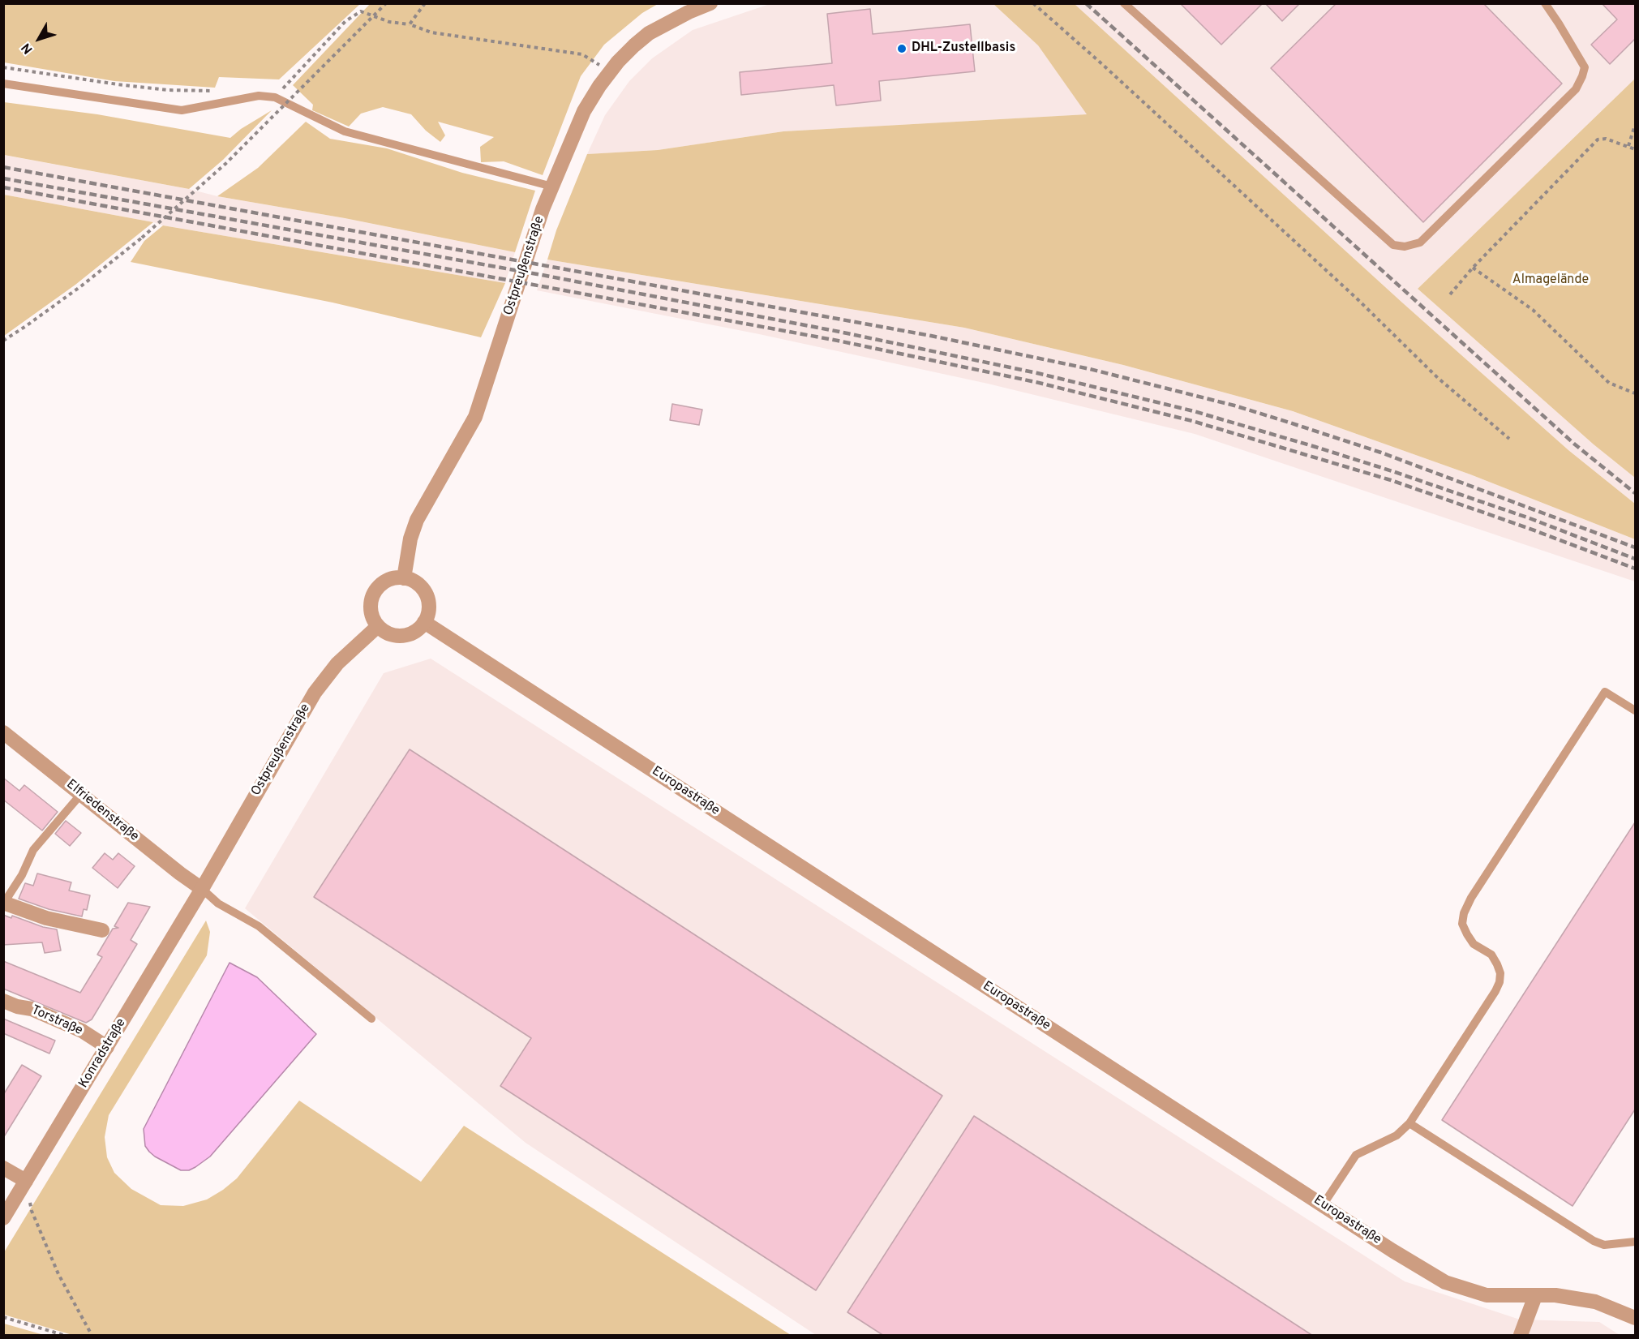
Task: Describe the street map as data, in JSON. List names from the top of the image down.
{
  "streets": {
    "street": [
      "Ostpreußenstraße",
      "Europastraße",
      "Elfriedenstraße",
      "Torstraße",
      "Konradstraße"
    ]
  },
  "crossings": [
    ["Ostpreußenstraße", "Europastraße"],
    ["Ostpreußenstraße", "Elfriedenstraße"],
    ["Ostpreußenstraße", "Konradstraße"],
    ["Elfriedenstraße", "Konradstraße"],
    ["Torstraße", "Konradstraße"]
  ],
  "parks": ["Almagelände"],
  "places": ["DHL-Zustellbasis"],
  "north": "bottom left"
}
